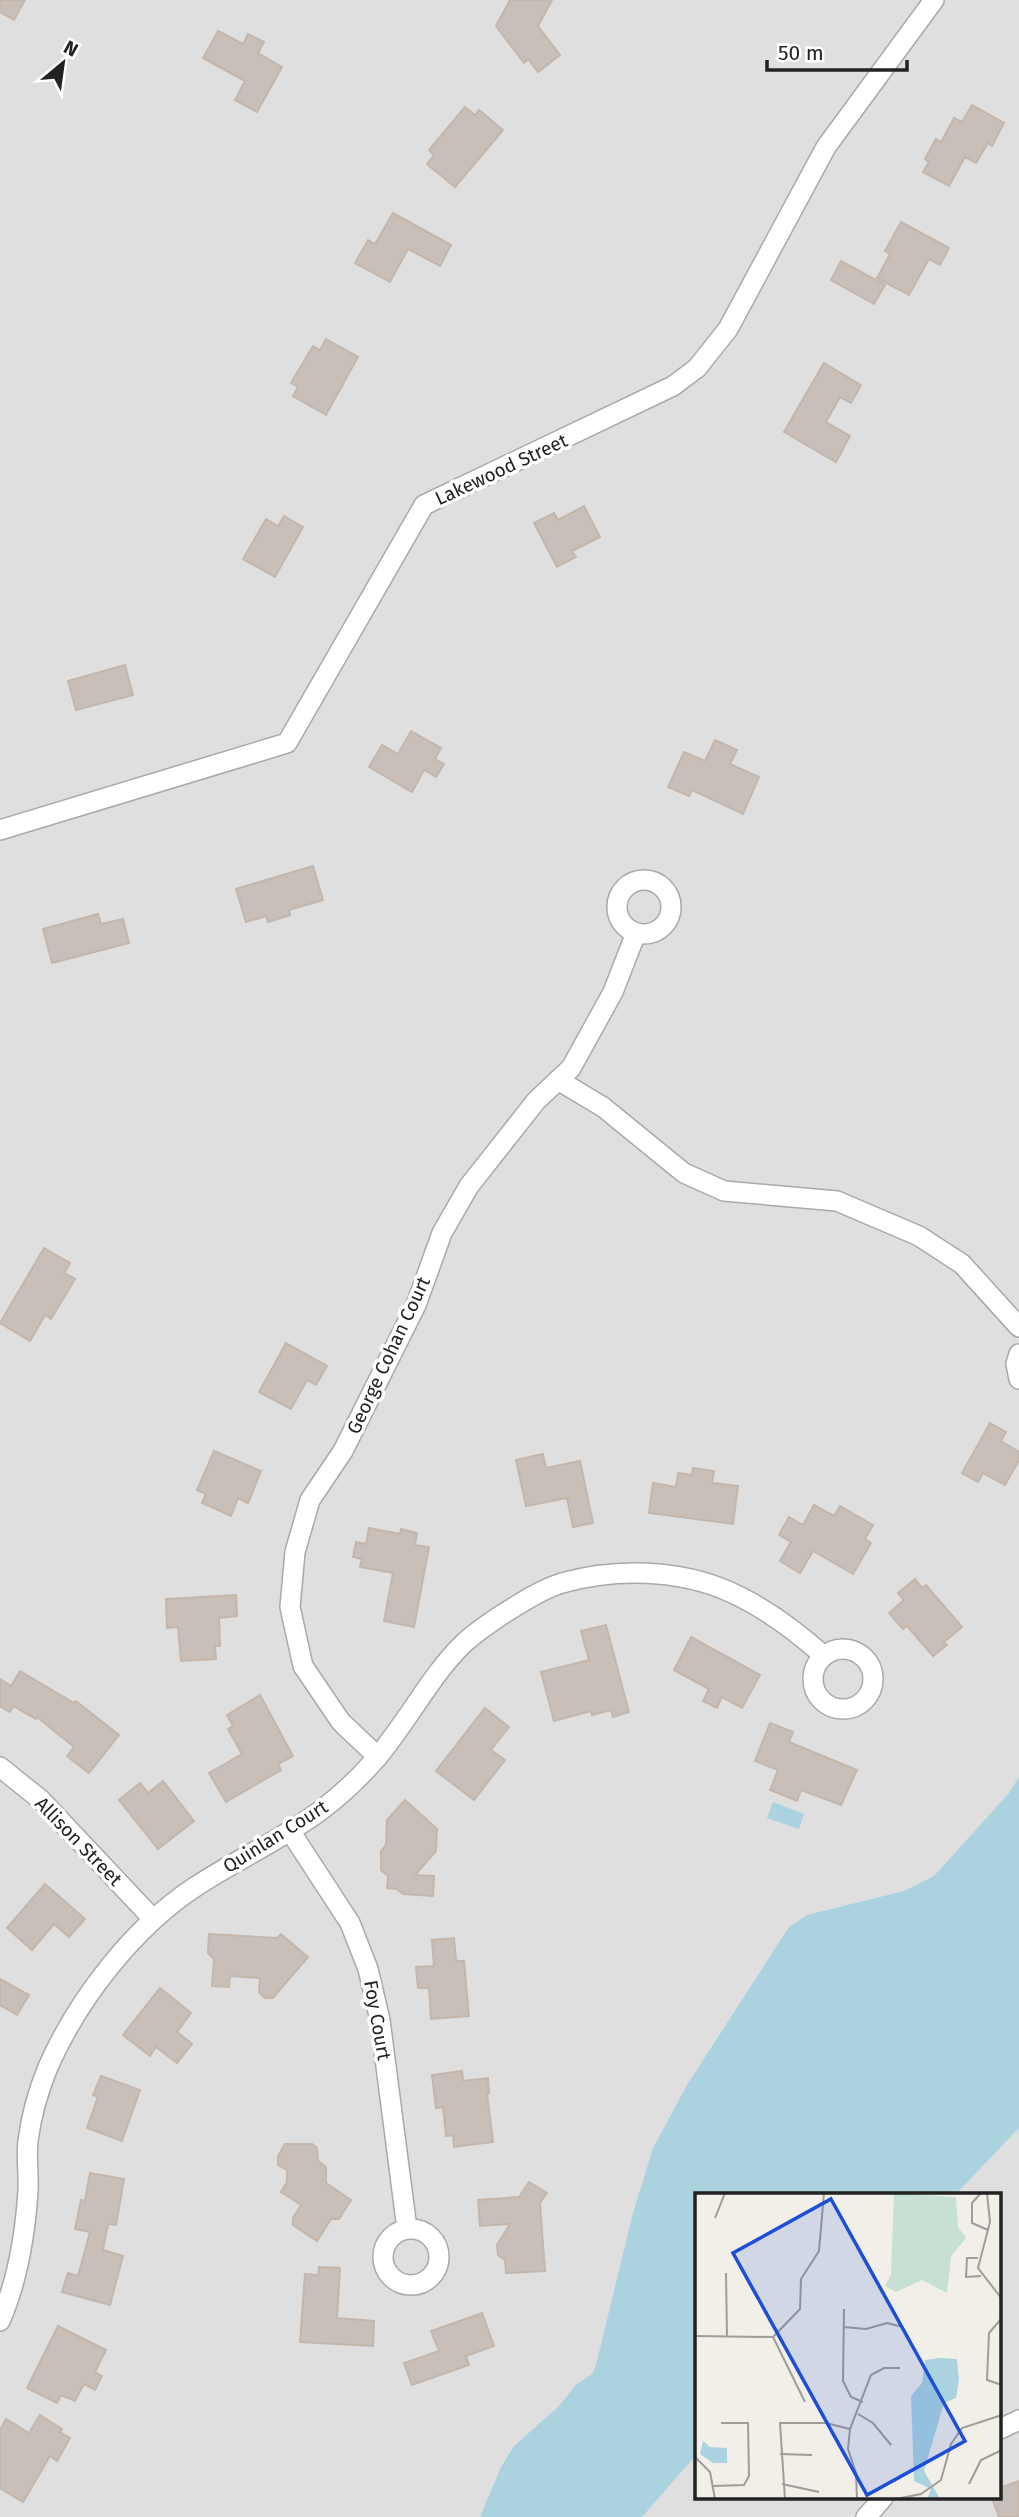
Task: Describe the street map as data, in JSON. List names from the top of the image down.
{
  "streets": {
    "street": [
      "Lakewood Street",
      "George Cohan Court",
      "Quinlan Court",
      "Allison Street",
      "Foy Court"
    ]
  },
  "crossings": [
    ["George Cohan Court", "Quinlan Court"],
    ["Quinlan Court", "Allison Street"],
    ["Quinlan Court", "Foy Court"]
  ],
  "scale_bar": "50 m",
  "north": "top right"
}
